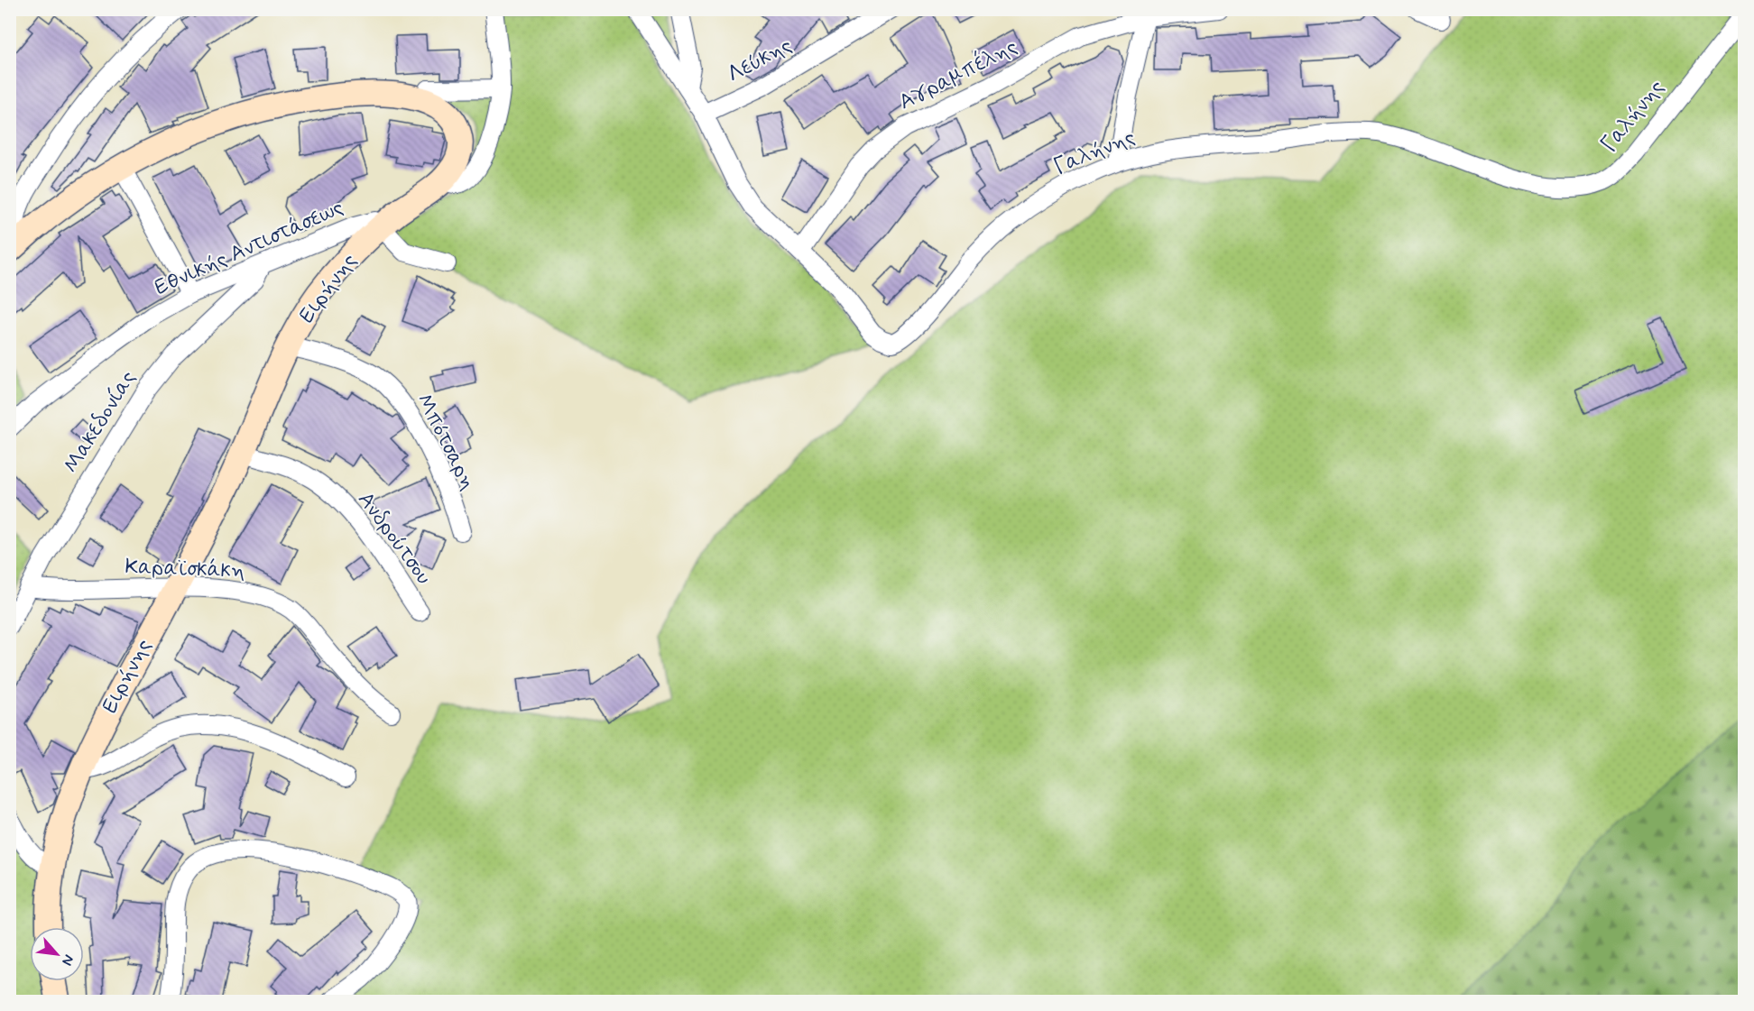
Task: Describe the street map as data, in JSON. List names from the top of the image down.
{
  "streets": {
    "street": [
      "Λεύκης",
      "Αγραμπέλης",
      "Γαλήνης",
      "Εθνικής Αντιστάσεως",
      "Ειρήνης",
      "Μακεδονίας",
      "Μπότσαρη",
      "Ανδρούτσου",
      "Καραϊσκάκη"
    ]
  },
  "crossings": [
    ["Λεύκης", "Γαλήνης"],
    ["Αγραμπέλης", "Γαλήνης"],
    ["Εθνικής Αντιστάσεως", "Ειρήνης"],
    ["Εθνικής Αντιστάσεως", "Μακεδονίας"],
    ["Ειρήνης", "Μπότσαρη"],
    ["Ειρήνης", "Ανδρούτσου"],
    ["Ειρήνης", "Καραϊσκάκη"],
    ["Μακεδονίας", "Καραϊσκάκη"]
  ],
  "north": "bottom right"
}
